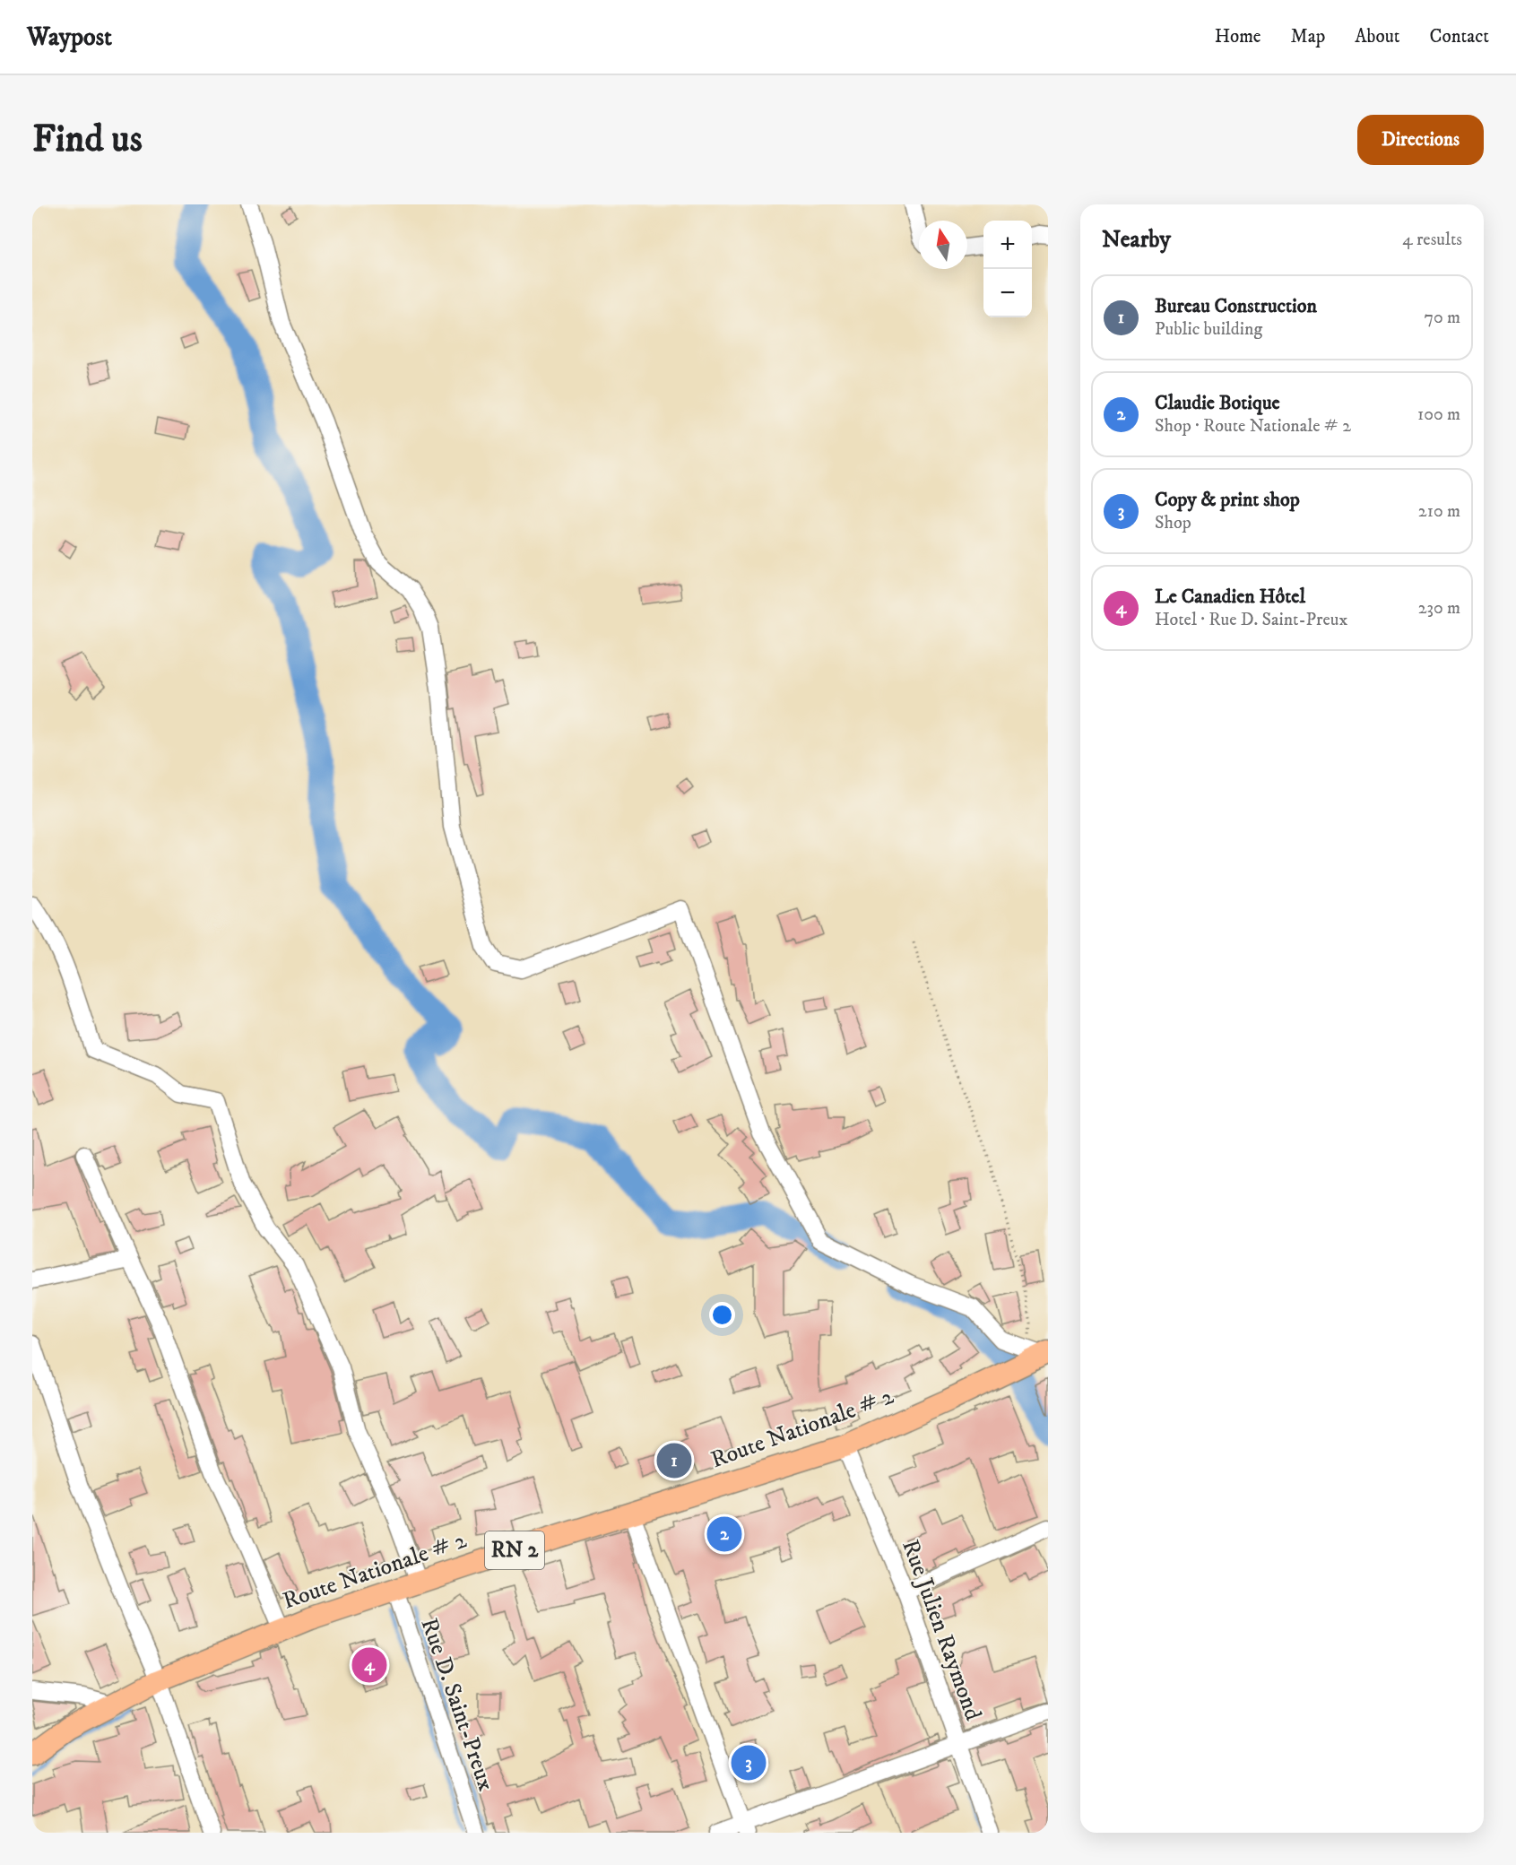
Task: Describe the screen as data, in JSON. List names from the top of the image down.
{
  "streets": {
    "main road": ["Route Nationale # 2", "RN 2"],
    "street": ["Rue Julien Raymond", "Rue D. Saint-Preux"]
  },
  "crossings": [
    ["Route Nationale # 2", "Rue Julien Raymond"],
    ["Route Nationale # 2", "Rue D. Saint-Preux"]
  ],
  "north": "top",
  "page": {
    "header": "Waypost",
    "nav": [
      "Home",
      "Map",
      "About",
      "Contact"
    ],
    "buttons": "Directions",
    "title": "Find us",
    "heading": ["Nearby", "4 results"],
    "map_buttons": ["+", "−"],
    "list": [
      {
        "mark": "1",
        "name": "Bureau Construction",
        "note": "Public building",
        "value": "70 m"
      },
      {
        "mark": "2",
        "name": "Claudie Botique",
        "note": "Shop · Route Nationale # 2",
        "value": "100 m"
      },
      {
        "mark": "3",
        "name": "Copy & print shop",
        "note": "Shop",
        "value": "210 m"
      },
      {
        "mark": "4",
        "name": "Le Canadien Hôtel",
        "note": "Hotel · Rue D. Saint-Preux",
        "value": "230 m"
      }
    ],
    "pins": [
      "1",
      "2",
      "4",
      "3"
    ]
  }
}
